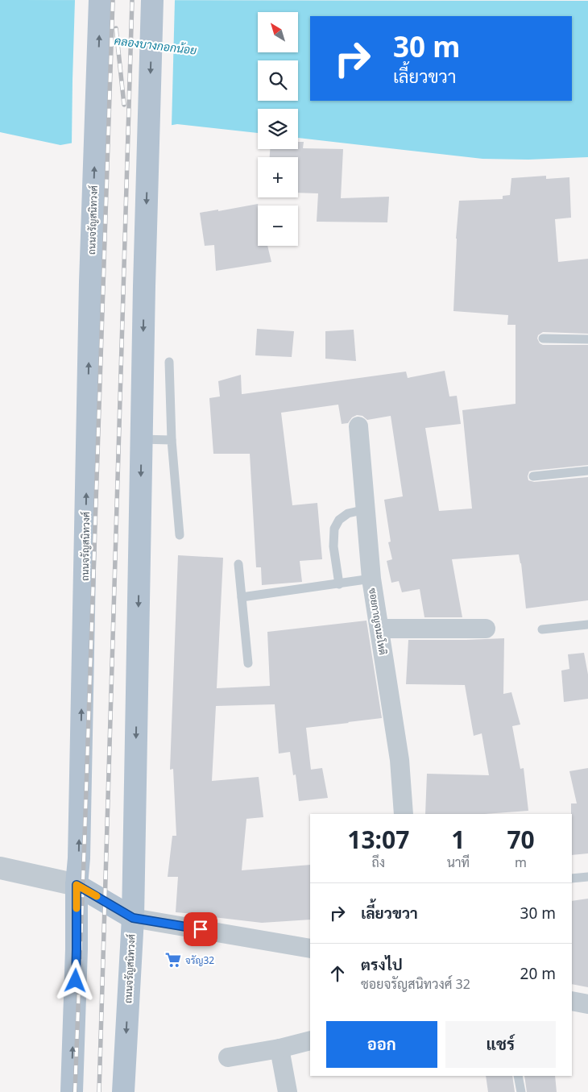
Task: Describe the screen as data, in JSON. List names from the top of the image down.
{
  "streets": {
    "main road": ["ถนนจรัญสนิทวงศ์"],
    "street": ["ซอยกาญจนะโหติ"]
  },
  "water": ["คลองบางกอกน้อย"],
  "places": {
    "supermarket": ["จรัญ32"]
  },
  "north": "top left",
  "page": {
    "map_buttons": ["+", "−"],
    "turn": ["30 m", "เลี้ยวขวา"],
    "eta": [
      "13:07",
      "ถึง",
      "1",
      "นาที",
      "70",
      "m"
    ],
    "list": [
      {
        "name": "เลี้ยวขวา",
        "value": "30 m"
      },
      {
        "name": "ตรงไป",
        "note": "ซอยจรัญสนิทวงศ์ 32",
        "value": "20 m"
      }
    ],
    "buttons": ["ออก", "แชร์"]
  }
}
